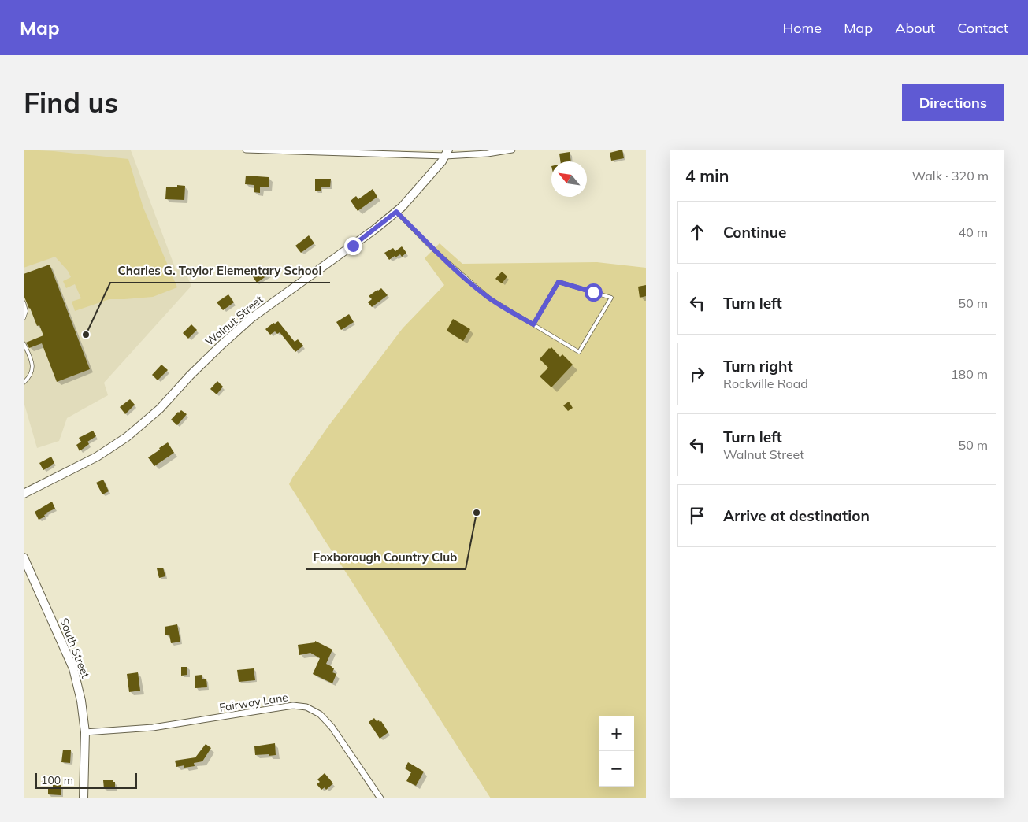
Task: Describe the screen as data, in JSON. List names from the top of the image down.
{
  "streets": {
    "street": ["Walnut Street", "South Street", "Fairway Lane"]
  },
  "crossings": [
    ["South Street", "Fairway Lane"]
  ],
  "places": ["Charles G. Taylor Elementary School", "Foxborough Country Club"],
  "scale_bar": "100 m",
  "north": "top left",
  "page": {
    "header": "Map",
    "nav": [
      "Home",
      "Map",
      "About",
      "Contact"
    ],
    "buttons": "Directions",
    "title": "Find us",
    "heading": ["4 min", "Walk · 320 m"],
    "list": [
      ["Continue", "40 m"],
      ["Turn left", "50 m"],
      ["Turn right", "Rockville Road", "180 m"],
      ["Turn left", "Walnut Street", "50 m"],
      "Arrive at destination"
    ],
    "map_buttons": ["+", "−"],
    "scale": "100 m"
  }
}
